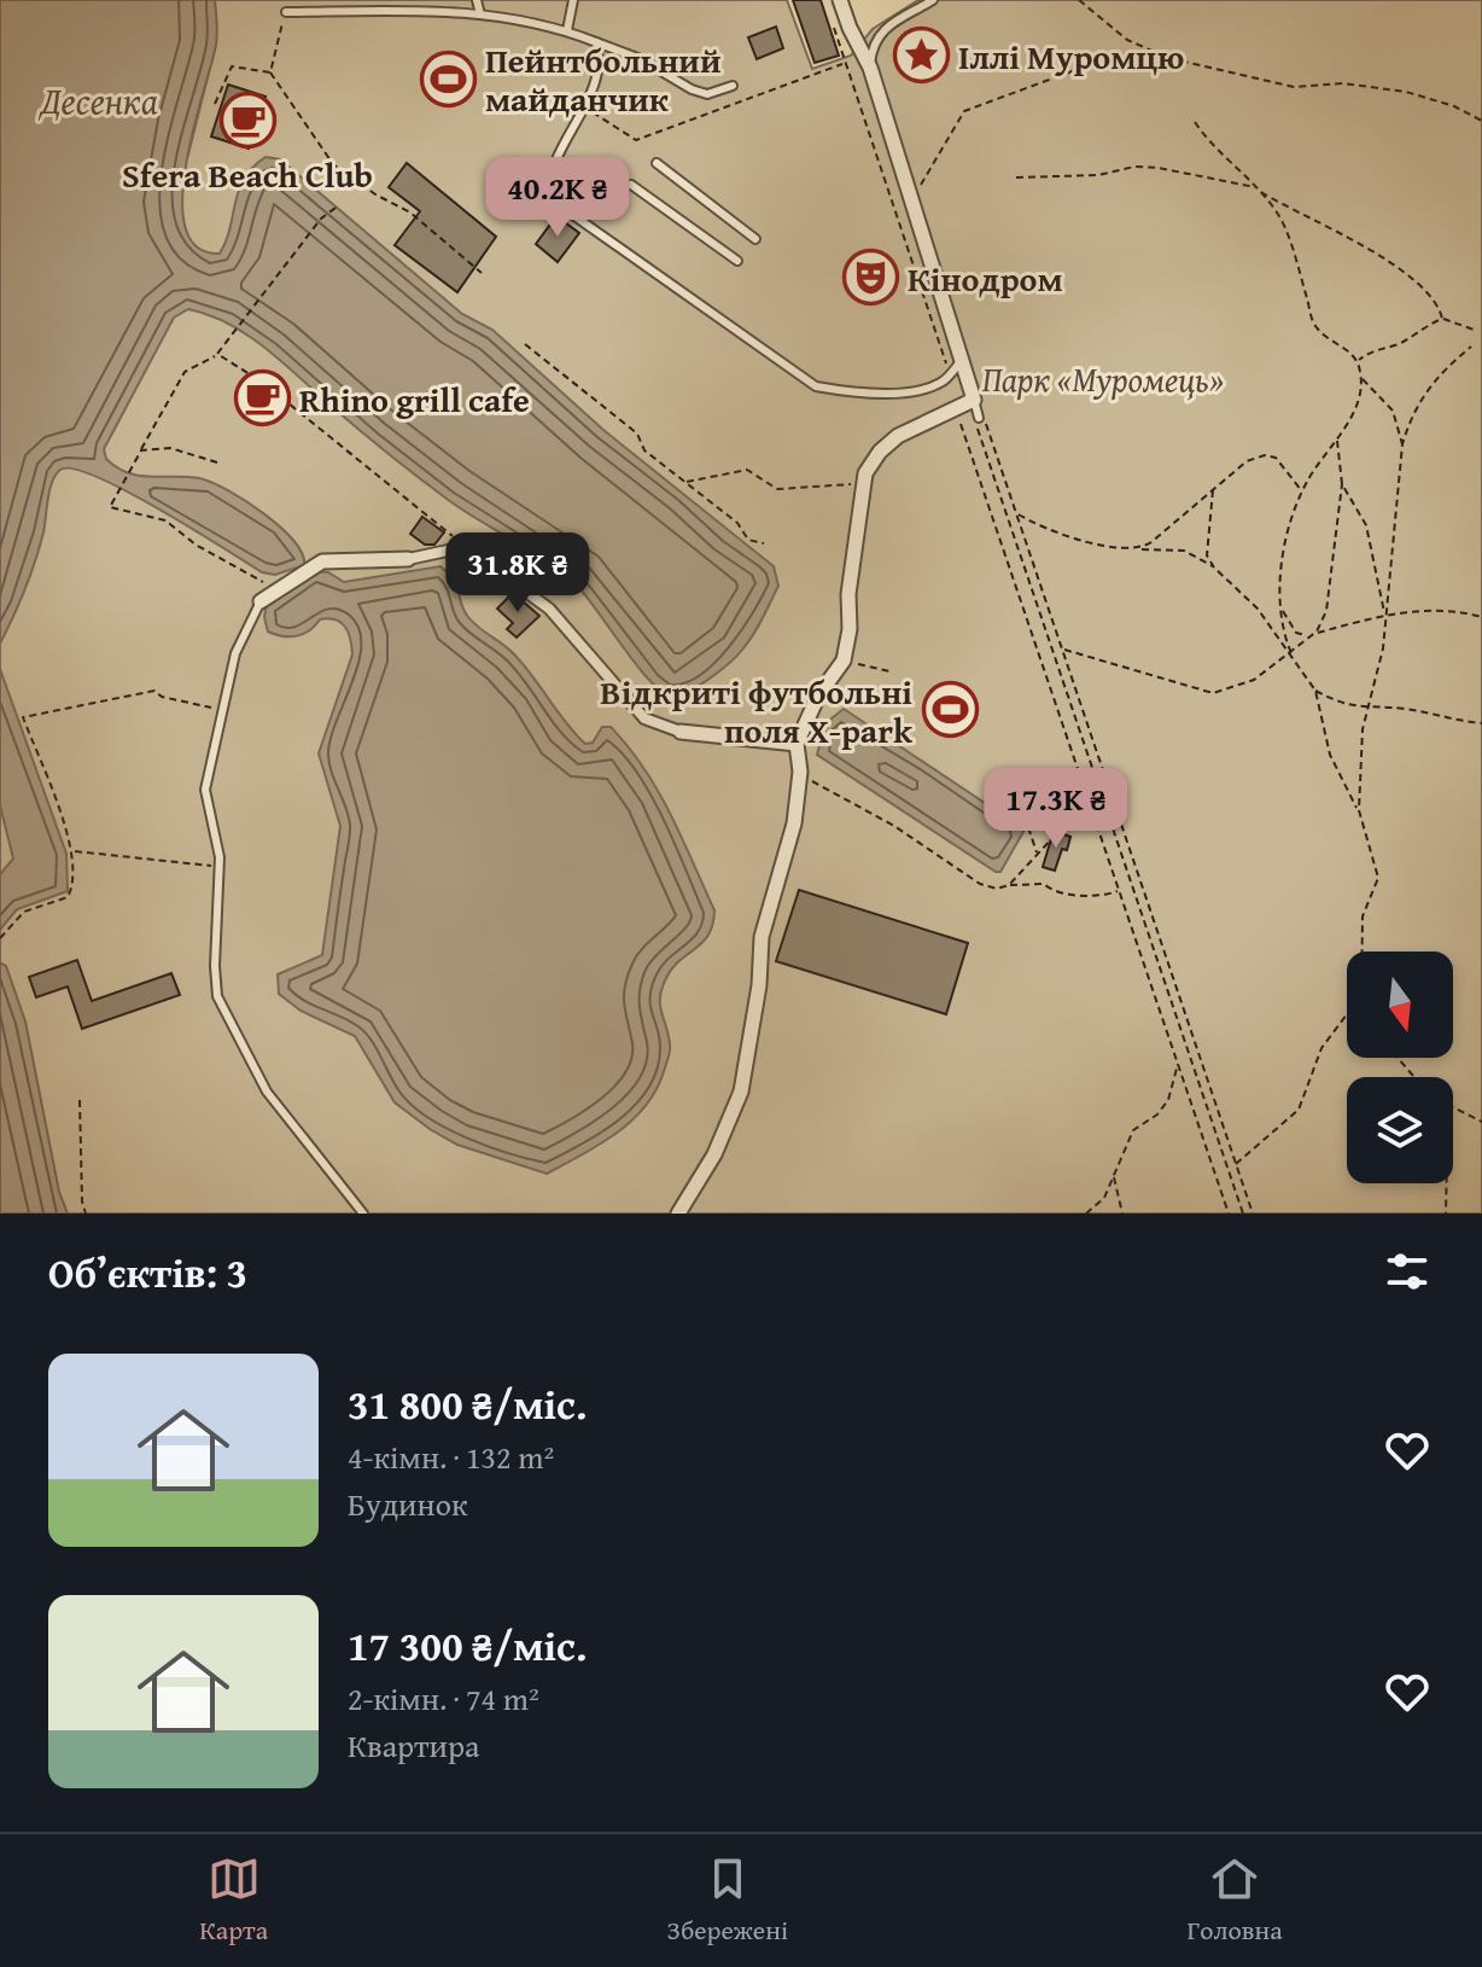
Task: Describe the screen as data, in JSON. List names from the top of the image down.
{
  "water": ["Десенка"],
  "parks": ["Парк «Муромець»"],
  "places": {
    "place": ["Іллі Муромцю"],
    "sports": ["Пейнтбольний майданчик", "Відкриті футбольні поля X-park"],
    "cafe": ["Sfera Beach Club", "Rhino grill cafe"],
    "theatre": ["Кінодром"]
  },
  "north": "bottom",
  "page": {
    "price": ["40.2K ₴", "31.8K ₴", "17.3K ₴"],
    "heading": "Об’єктів: 3",
    "list": [
      {
        "name": "31 800 ₴/міс.",
        "note": "4-кімн. · 132 m² · Будинок"
      },
      {
        "name": "17 300 ₴/міс.",
        "note": "2-кімн. · 74 m² · Квартира"
      }
    ],
    "tabs": ["Карта", "Збережені", "Головна"]
  }
}
